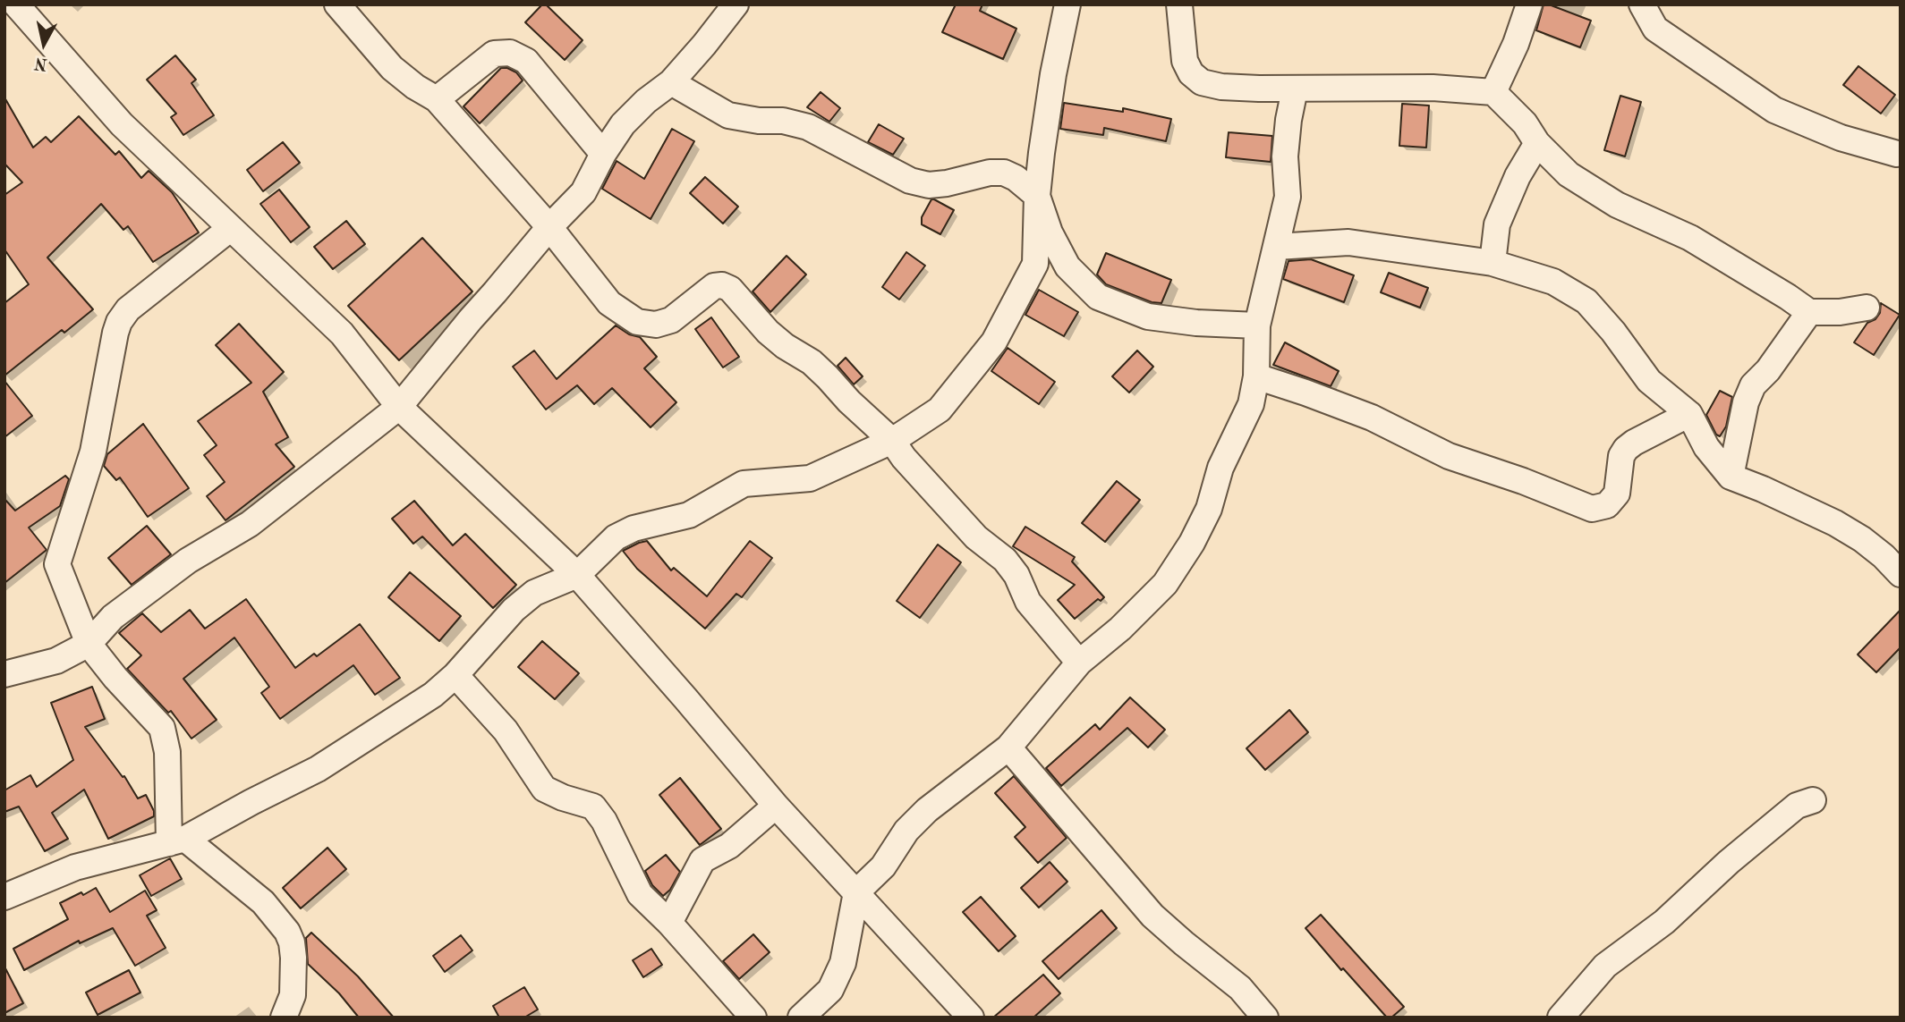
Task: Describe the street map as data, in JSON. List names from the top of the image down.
{
  "north": "bottom"
}
